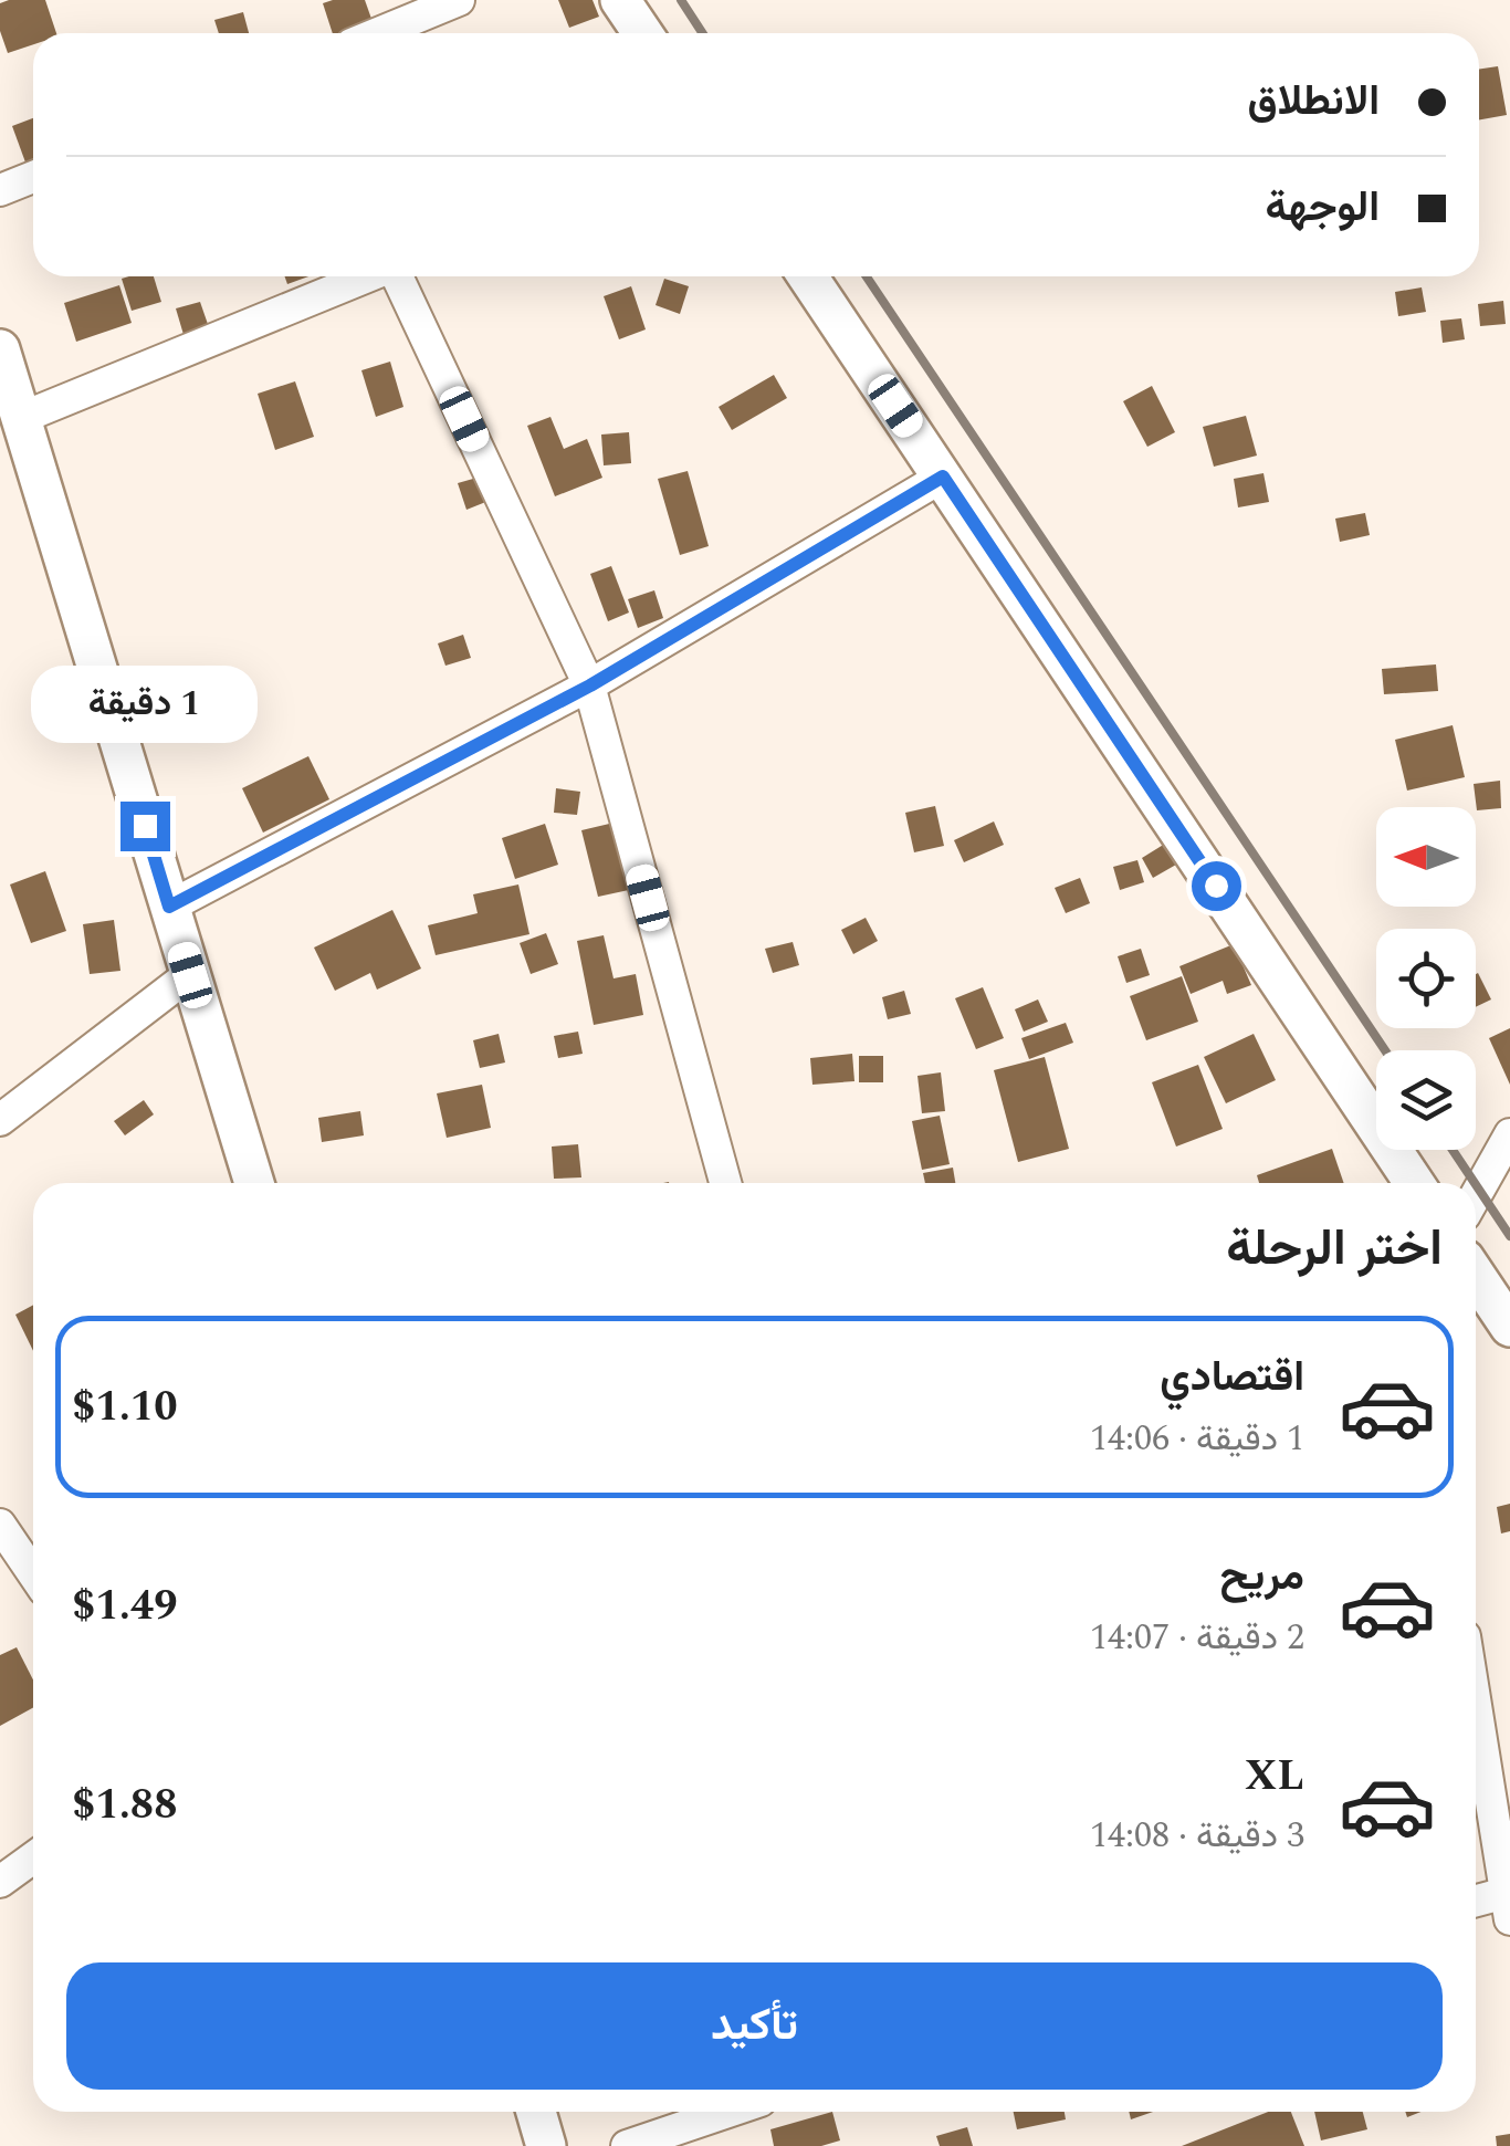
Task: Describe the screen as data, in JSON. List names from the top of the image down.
{
  "north": "left",
  "page": {
    "banner": ["الانطلاق", "الوجهة"],
    "bubble": "1 دقيقة",
    "heading": "اختر الرحلة",
    "list": [
      {
        "name": "اقتصادي",
        "note": "1 دقيقة · 14:06",
        "value": "$1.10"
      },
      {
        "name": "مريح",
        "note": "2 دقيقة · 14:07",
        "value": "$1.49"
      },
      {
        "name": "XL",
        "note": "3 دقيقة · 14:08",
        "value": "$1.88"
      }
    ],
    "buttons": "تأكيد"
  }
}
